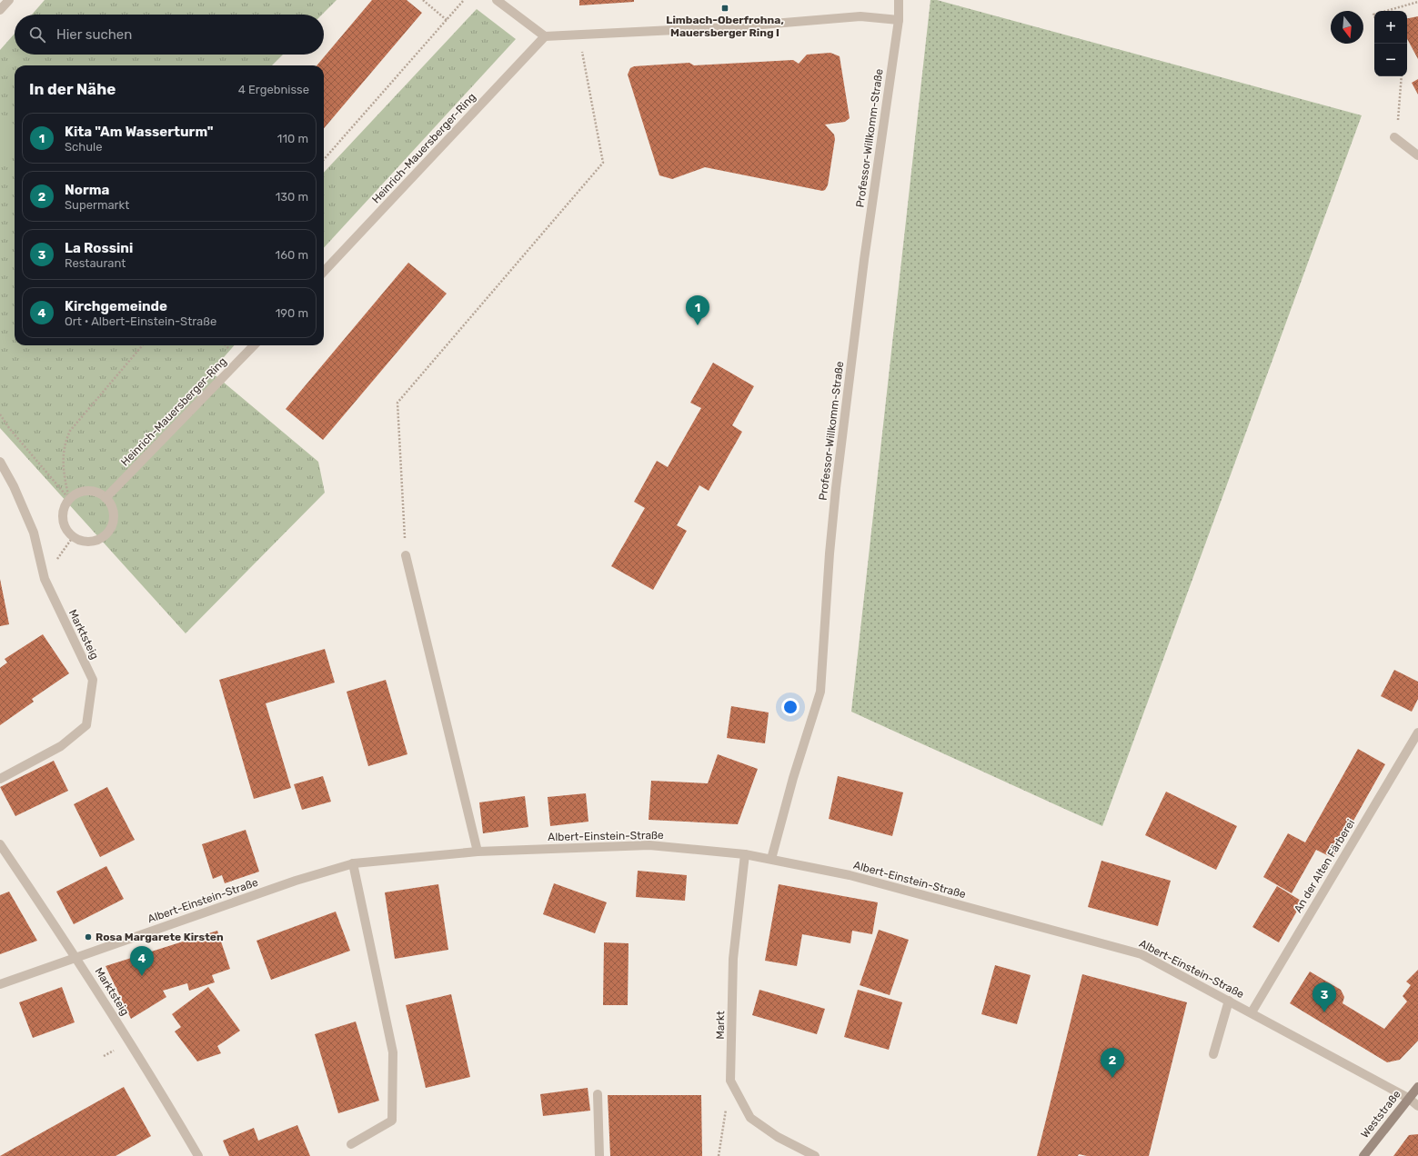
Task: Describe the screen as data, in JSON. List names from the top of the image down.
{
  "streets": {
    "main road": ["Weststraße"],
    "street": [
      "Professor-Willkomm-Straße",
      "Heinrich-Mauersberger-Ring",
      "Marktsteig",
      "Albert-Einstein-Straße",
      "An der Alten Färberei",
      "Markt"
    ]
  },
  "crossings": [
    ["Professor-Willkomm-Straße", "Albert-Einstein-Straße"],
    ["Marktsteig", "Albert-Einstein-Straße"],
    ["Albert-Einstein-Straße", "An der Alten Färberei"],
    ["Albert-Einstein-Straße", "Markt"],
    ["Albert-Einstein-Straße", "Weststraße"]
  ],
  "places": {
    "transit": ["Limbach-Oberfrohna, Mauersberger Ring I"],
    "other": ["Rosa Margarete Kirsten"]
  },
  "north": "bottom",
  "page": {
    "map_buttons": ["+", "−"],
    "search": "Hier suchen",
    "heading": ["In der Nähe", "4 Ergebnisse"],
    "list": [
      {
        "mark": "1",
        "name": "Kita \"Am Wasserturm\"",
        "note": "Schule",
        "value": "110 m"
      },
      {
        "mark": "2",
        "name": "Norma",
        "note": "Supermarkt",
        "value": "130 m"
      },
      {
        "mark": "3",
        "name": "La Rossini",
        "note": "Restaurant",
        "value": "160 m"
      },
      {
        "mark": "4",
        "name": "Kirchgemeinde",
        "note": "Ort · Albert-Einstein-Straße",
        "value": "190 m"
      }
    ],
    "pins": [
      "1",
      "4",
      "3",
      "2"
    ]
  }
}
